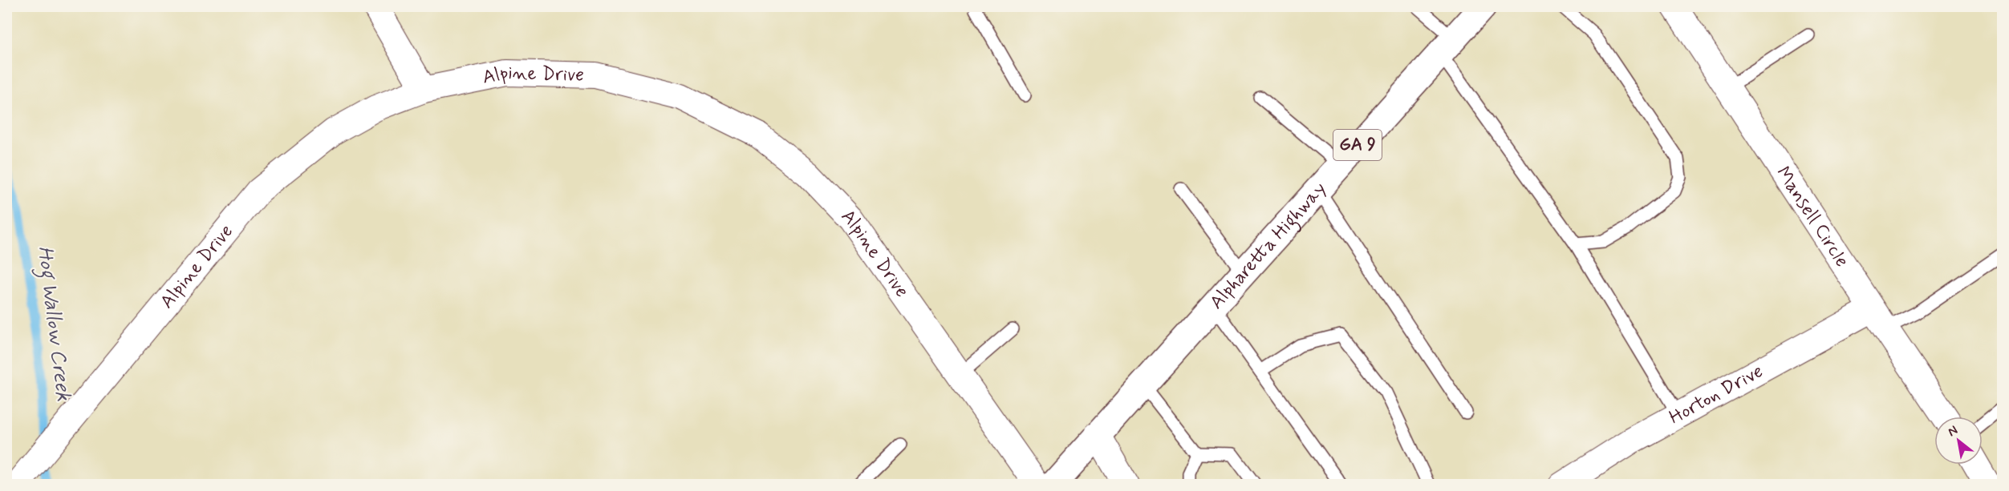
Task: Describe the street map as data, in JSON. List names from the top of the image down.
{
  "streets": {
    "highway": ["GA 9", "Alpharetta Highway"],
    "street": ["Alpine Drive", "Mansell Circle", "Horton Drive"]
  },
  "crossings": [
    ["Mansell Circle", "Horton Drive"]
  ],
  "water": ["Hog Wallow Creek"],
  "north": "top left"
}
